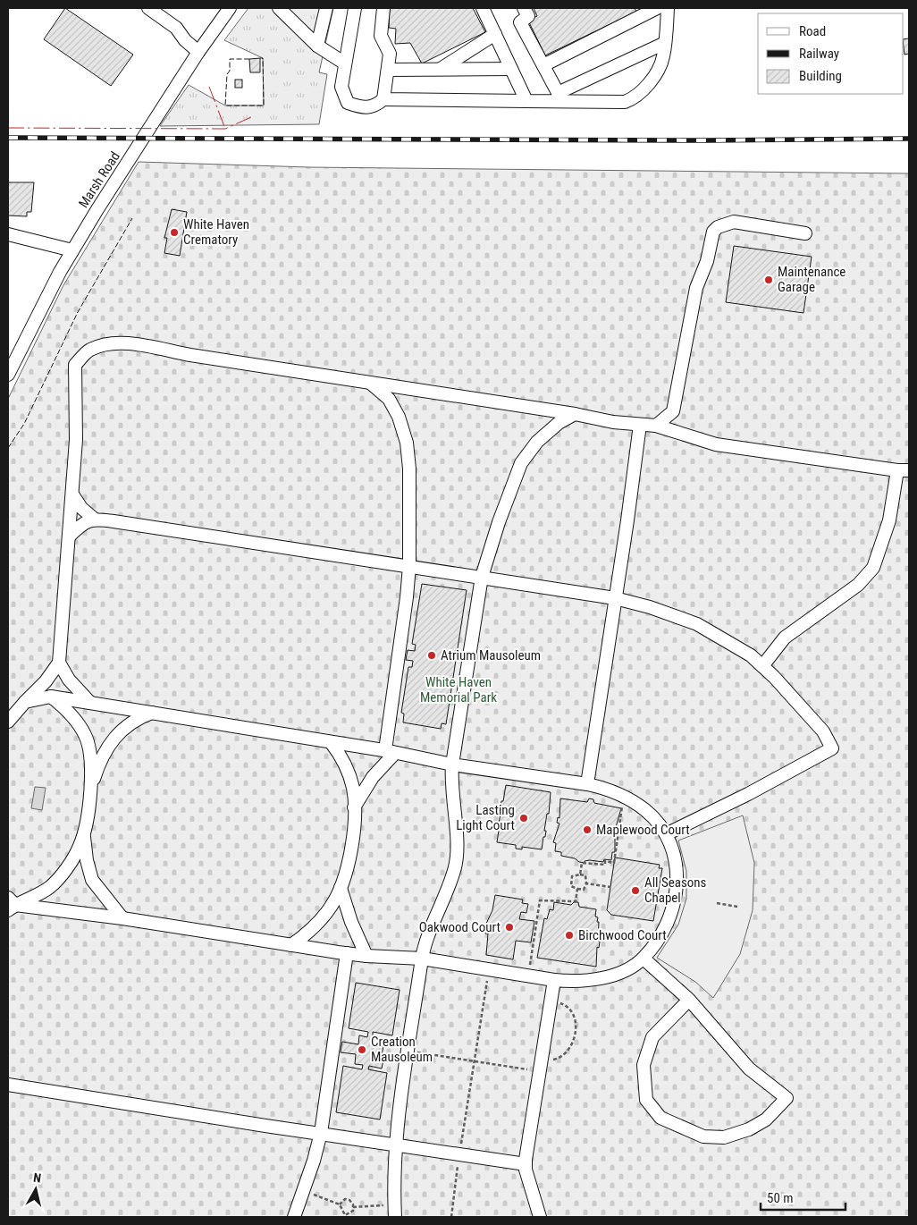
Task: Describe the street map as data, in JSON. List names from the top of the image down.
{
  "streets": {
    "street": ["Marsh Road"]
  },
  "parks": ["White Haven Memorial Park"],
  "places": [
    "White Haven Crematory",
    "Maintenance Garage",
    "Atrium Mausoleum",
    "Lasting Light Court",
    "Maplewood Court",
    "All Seasons Chapel",
    "Oakwood Court",
    "Birchwood Court",
    "Creation Mausoleum"
  ],
  "legend": ["Road", "Railway", "Building"],
  "scale_bar": "50 m",
  "north": "top"
}
